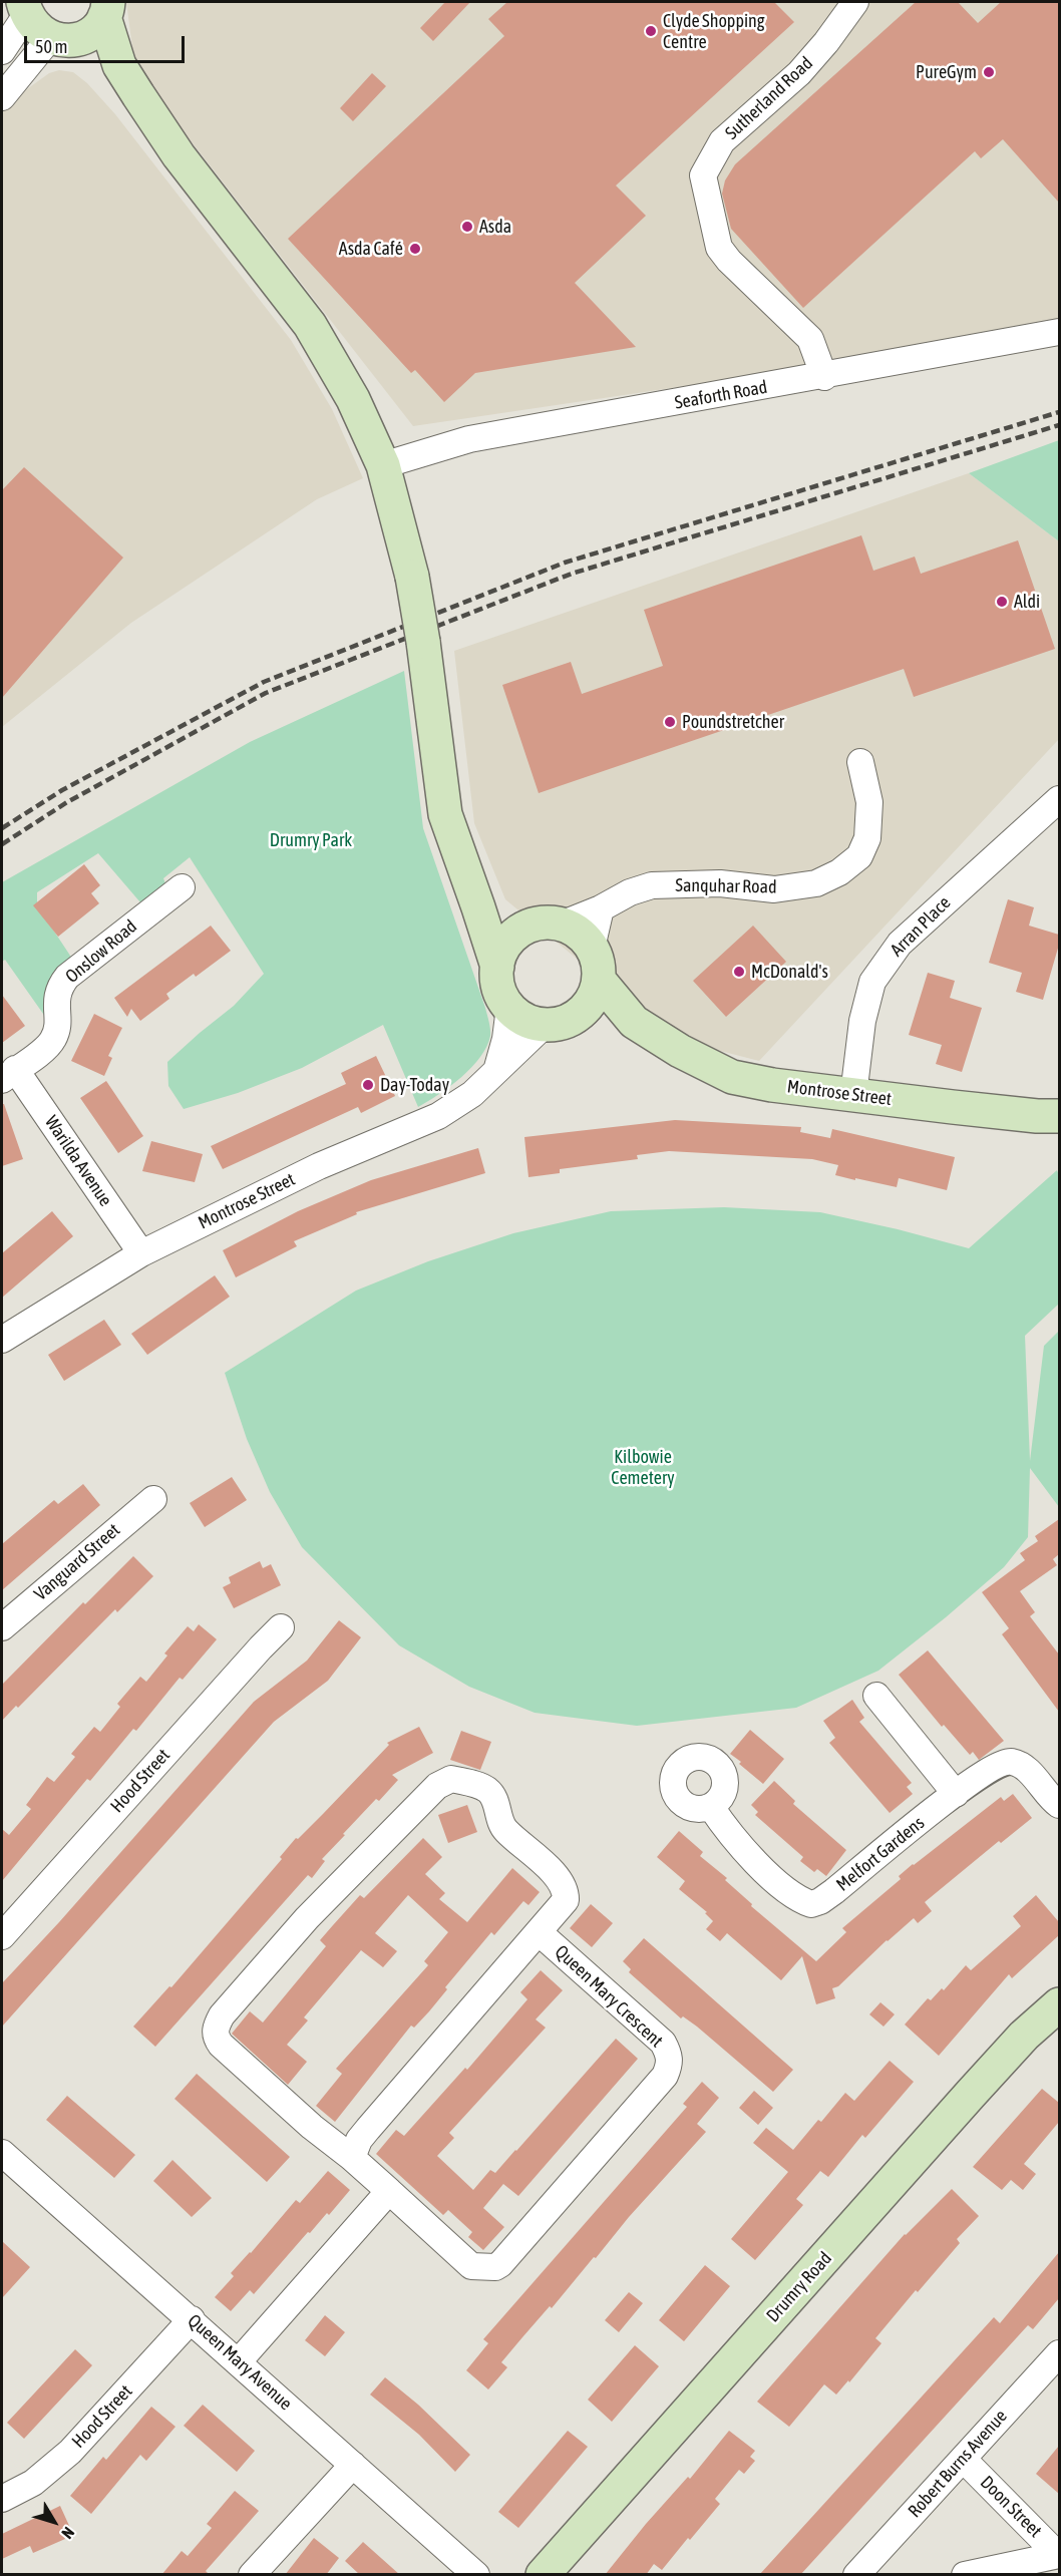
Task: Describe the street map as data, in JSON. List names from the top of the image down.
{
  "streets": {
    "street": [
      "Sutherland Road",
      "Seaforth Road",
      "Sanquhar Road",
      "Arran Place",
      "Onslow Road",
      "Montrose Street",
      "Warilda Avenue",
      "Vanguard Street",
      "Hood Street",
      "Melfort Gardens",
      "Queen Mary Crescent",
      "Drumry Road",
      "Queen Mary Avenue",
      "Robert Burns Avenue",
      "Doon Street"
    ]
  },
  "crossings": [
    ["Sutherland Road", "Seaforth Road"],
    ["Sanquhar Road", "Montrose Street"],
    ["Arran Place", "Montrose Street"],
    ["Onslow Road", "Warilda Avenue"],
    ["Montrose Street", "Warilda Avenue"],
    ["Hood Street", "Queen Mary Avenue"],
    ["Robert Burns Avenue", "Doon Street"]
  ],
  "parks": ["Drumry Park", "Kilbowie Cemetery"],
  "places": [
    "Clyde Shopping Centre",
    "PureGym",
    "Asda",
    "Asda Café",
    "Aldi",
    "Poundstretcher",
    "McDonald's",
    "Day-Today"
  ],
  "scale_bar": "50 m",
  "north": "bottom right"
}
